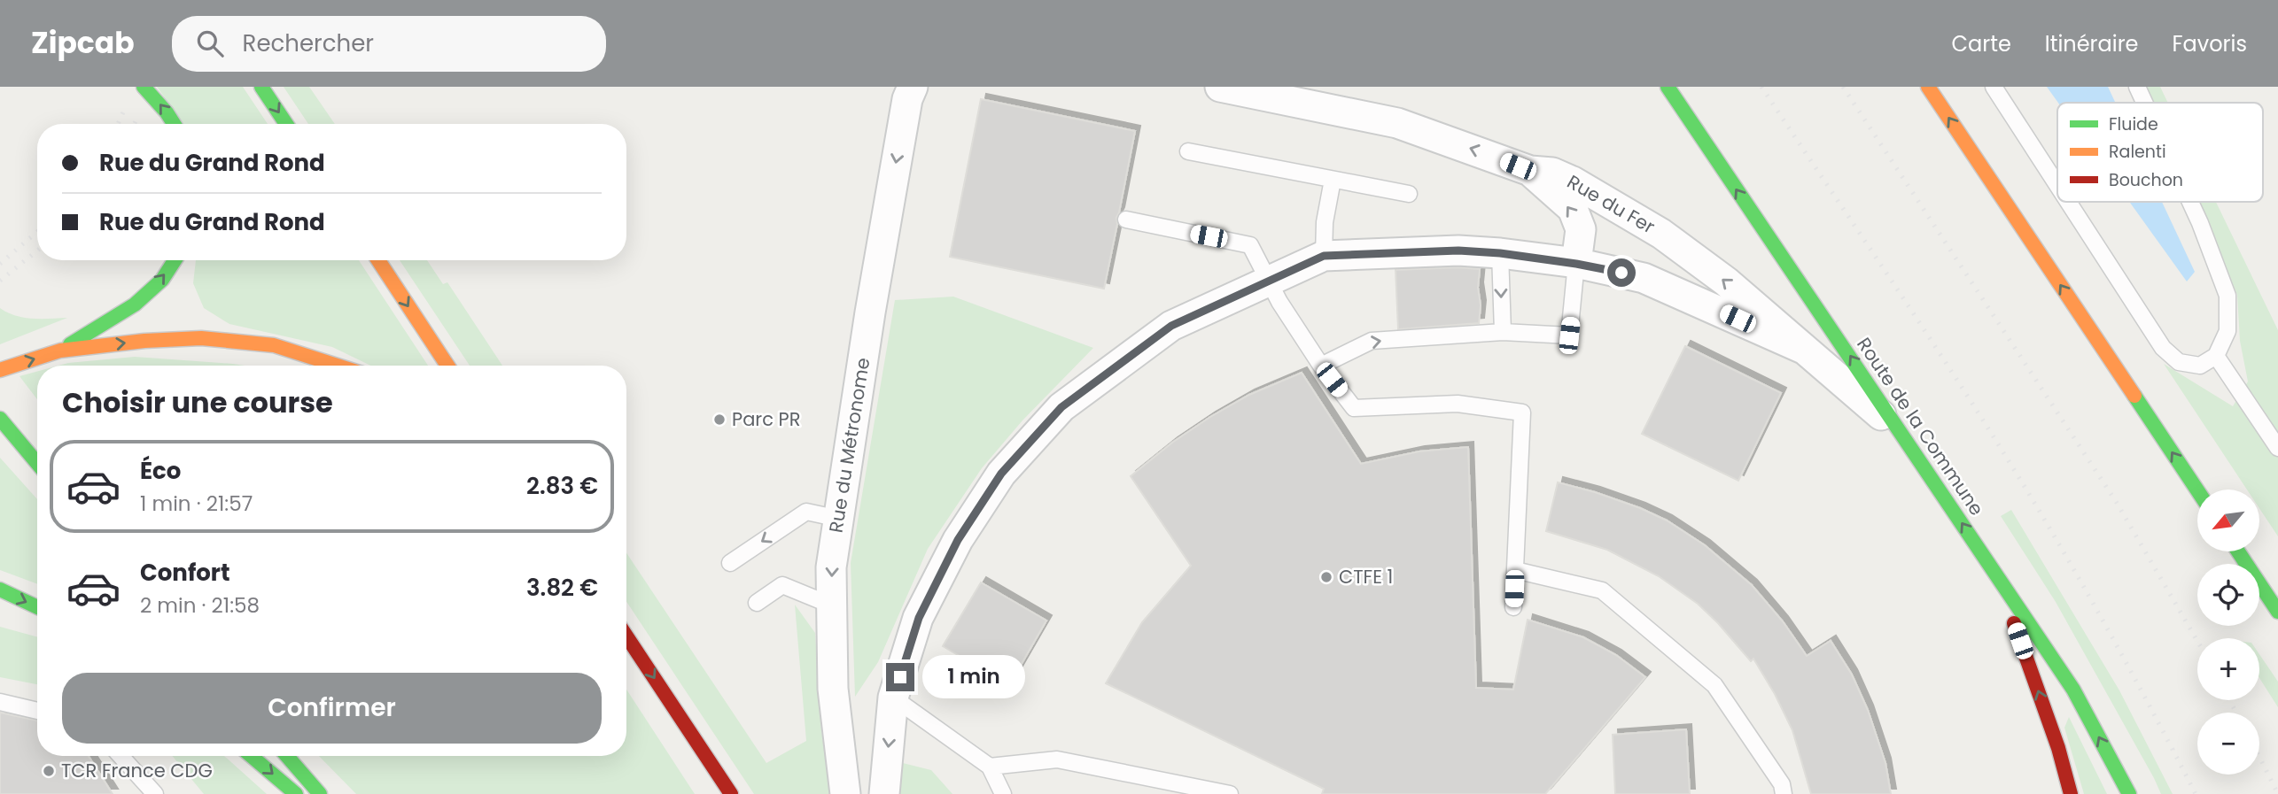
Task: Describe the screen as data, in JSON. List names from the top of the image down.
{
  "streets": {
    "main road": ["Route de la Commune"],
    "street": ["Rue du Fer", "Rue du Métronome"]
  },
  "crossings": [
    ["Rue du Fer", "Route de la Commune"]
  ],
  "one_way": ["Route de la Commune", "Rue du Métronome"],
  "places": ["Parc PR", "CTFE 1", "TCR France CDG"],
  "legend": ["Fluide", "Ralenti", "Bouchon"],
  "north": "bottom left",
  "page": {
    "header": "Zipcab",
    "search": "Rechercher",
    "nav": ["Carte", "Itinéraire", "Favoris"],
    "banner": ["Rue du Grand Rond", "Rue du Grand Rond"],
    "heading": "Choisir une course",
    "list": [
      {
        "name": "Éco",
        "note": "1 min · 21:57",
        "value": "2.83 €"
      },
      {
        "name": "Confort",
        "note": "2 min · 21:58",
        "value": "3.82 €"
      }
    ],
    "map_buttons": ["+", "−"],
    "bubble": "1 min",
    "buttons": "Confirmer"
  }
}
